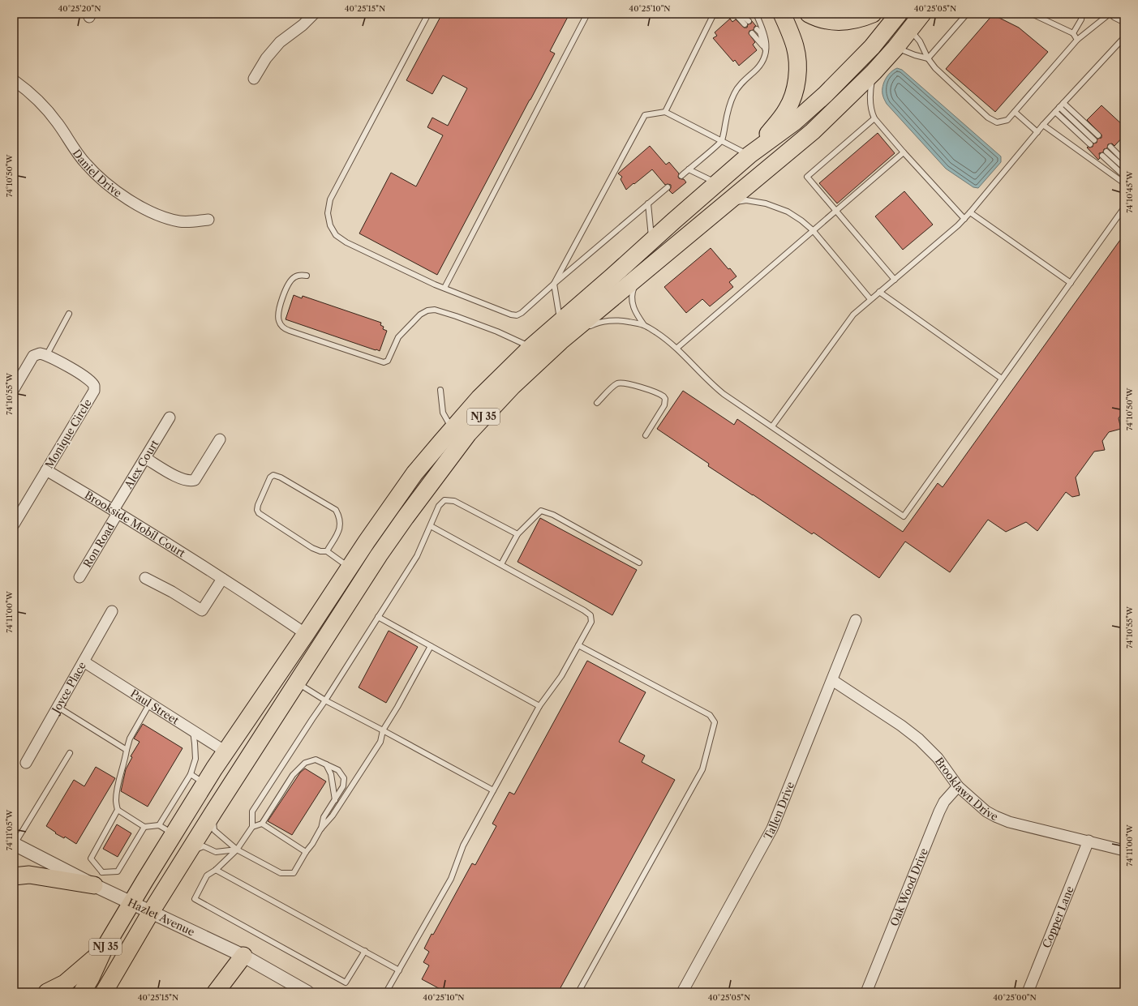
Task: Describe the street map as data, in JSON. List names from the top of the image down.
{
  "streets": {
    "highway": ["NJ 35"],
    "street": [
      "Daniel Drive",
      "Monique Circle",
      "Alex Court",
      "Brookside Mobil Court",
      "Ron Road",
      "Joyce Place",
      "Paul Street",
      "Brooklawn Drive",
      "Tallen Drive",
      "Oak Wood Drive",
      "Hazlet Avenue",
      "Copper Lane"
    ]
  },
  "crossings": [
    ["NJ 35", "Brookside Mobil Court"],
    ["NJ 35", "Paul Street"],
    ["NJ 35", "Hazlet Avenue"],
    ["Monique Circle", "Brookside Mobil Court"],
    ["Alex Court", "Brookside Mobil Court"],
    ["Alex Court", "Ron Road"],
    ["Brookside Mobil Court", "Ron Road"],
    ["Joyce Place", "Paul Street"],
    ["Brooklawn Drive", "Tallen Drive"],
    ["Brooklawn Drive", "Oak Wood Drive"],
    ["Brooklawn Drive", "Copper Lane"]
  ],
  "coordinates": [
    "40°25'20\"N",
    "40°25'15\"N",
    "40°25'10\"N",
    "40°25'05\"N",
    "74°10'50\"W",
    "74°10'45\"W",
    "74°10'55\"W",
    "74°11'00\"W",
    "74°11'05\"W",
    "40°25'00\"N"
  ]
}
